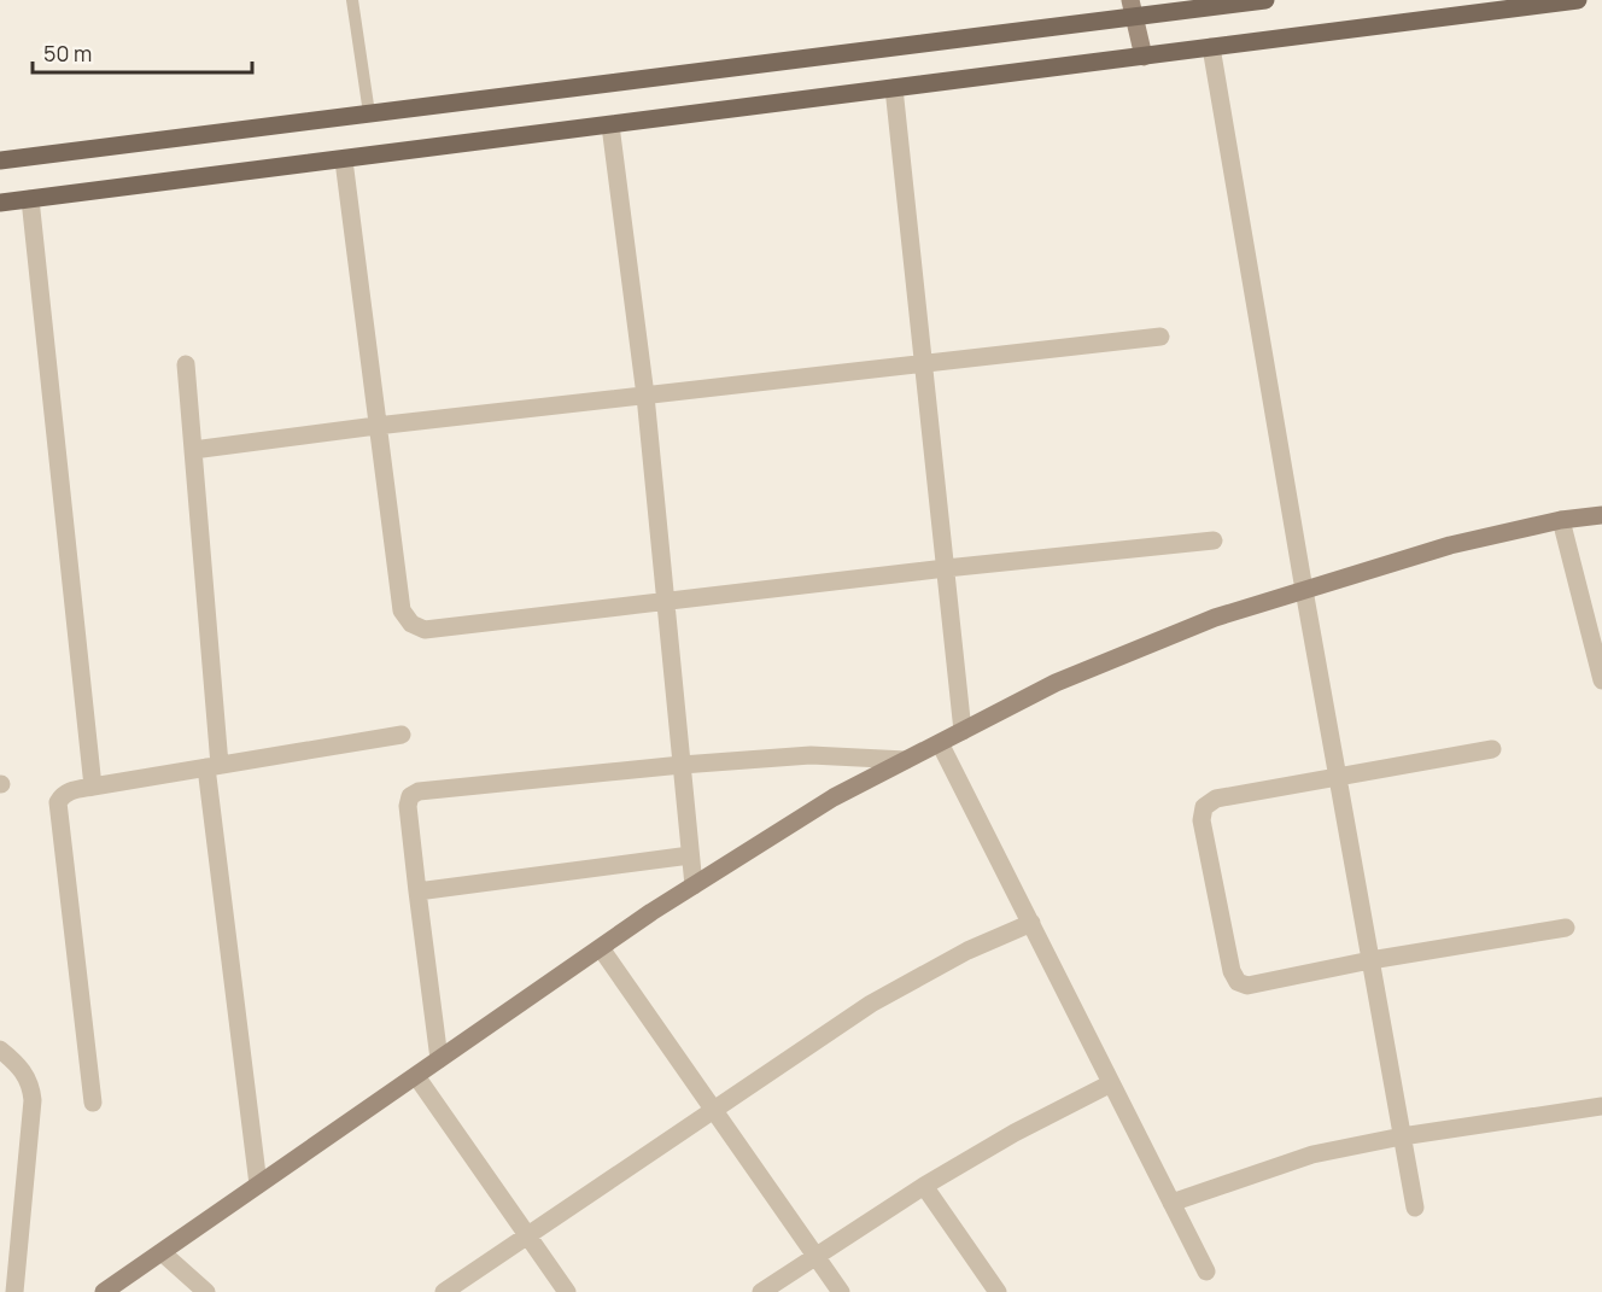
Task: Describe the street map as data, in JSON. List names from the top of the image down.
{
  "scale_bar": "50 m"
}
